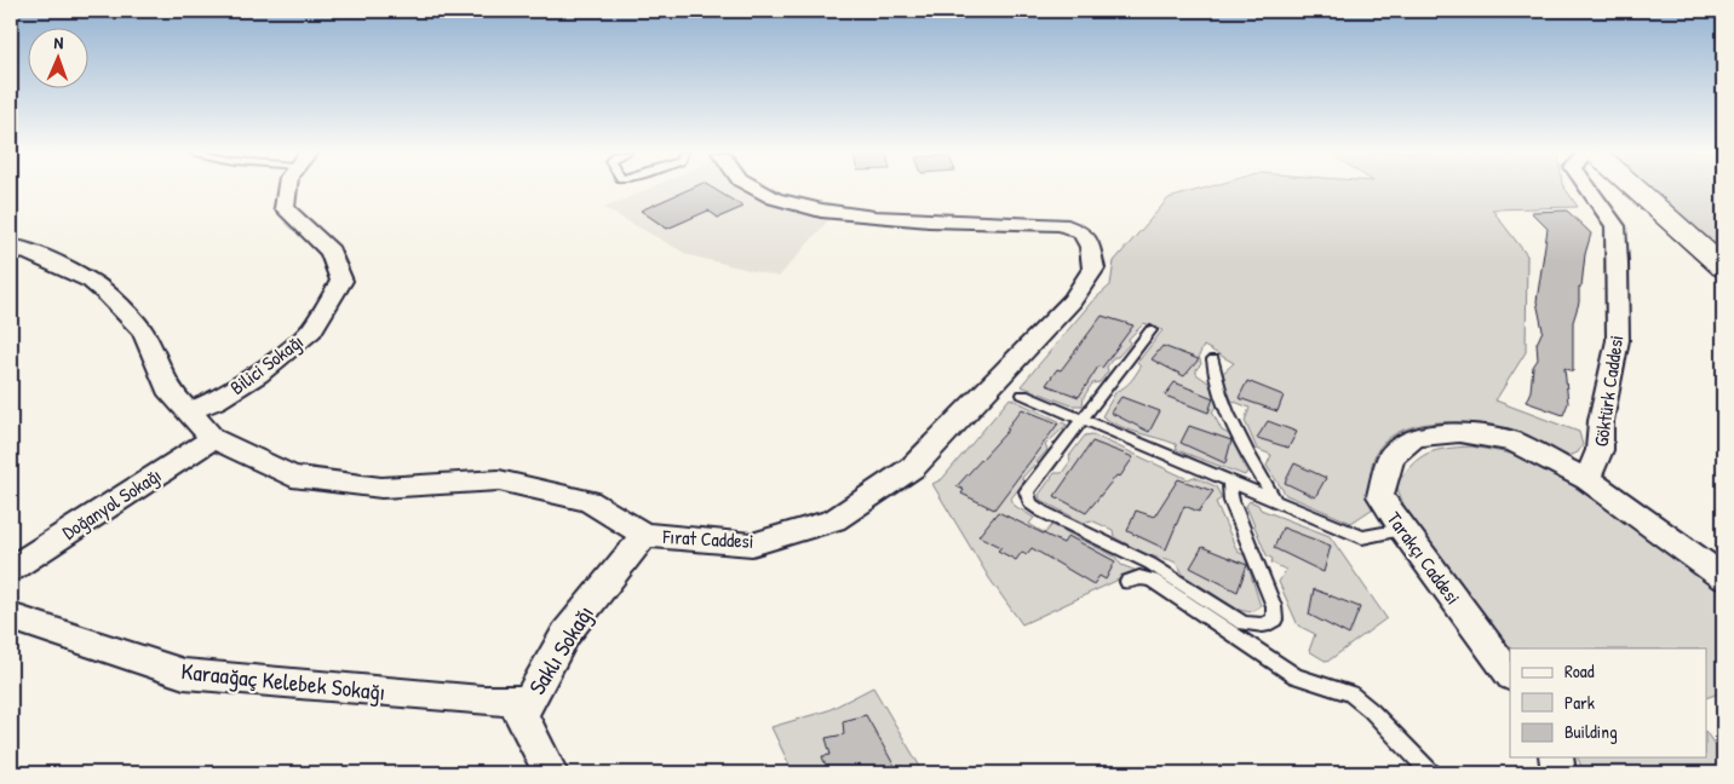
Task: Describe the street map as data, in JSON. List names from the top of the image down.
{
  "streets": {
    "street": [
      "Bilici Sokağı",
      "Göktürk Caddesi",
      "Doğanyol Sokağı",
      "Fırat Caddesi",
      "Tarakçı Caddesi",
      "Saklı Sokağı",
      "Karaağaç Kelebek Sokağı"
    ]
  },
  "crossings": [
    ["Bilici Sokağı", "Fırat Caddesi"],
    ["Göktürk Caddesi", "Tarakçı Caddesi"],
    ["Doğanyol Sokağı", "Fırat Caddesi"],
    ["Fırat Caddesi", "Saklı Sokağı"],
    ["Saklı Sokağı", "Karaağaç Kelebek Sokağı"]
  ],
  "legend": ["Road", "Park", "Building"],
  "north": "top"
}
